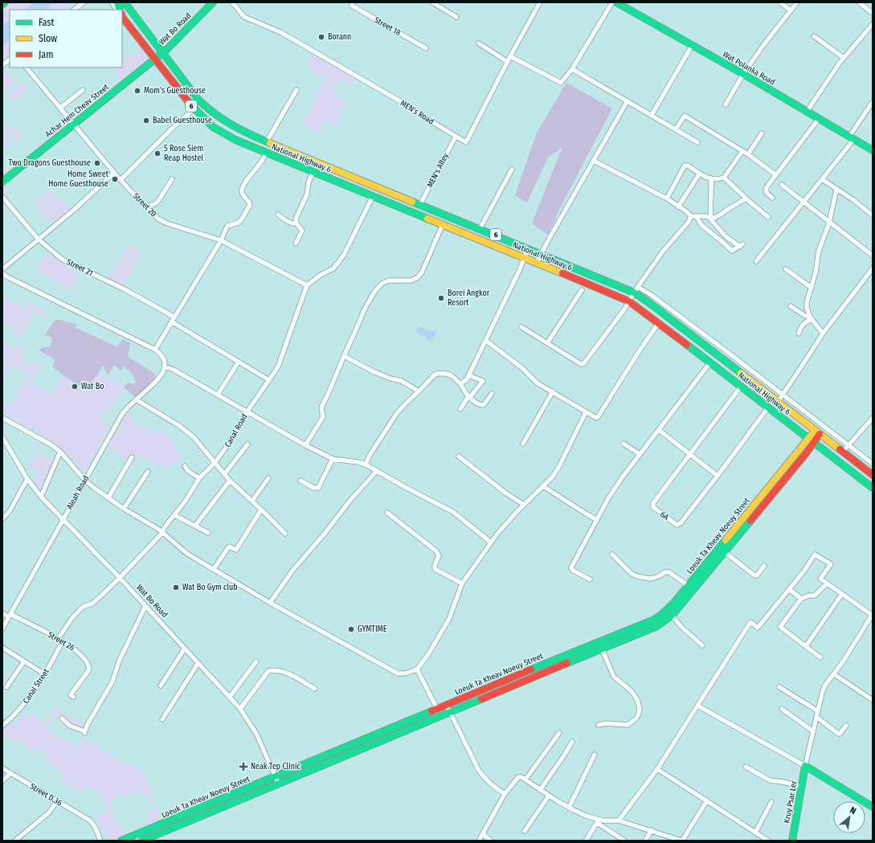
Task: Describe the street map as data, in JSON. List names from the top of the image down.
{
  "streets": {
    "main road": [
      "Wat Bo Road",
      "Wat Polanka Road",
      "6",
      "Achar Hem Cheav Street",
      "National Highway 6",
      "Loeuk Ta Kheav Noeuy Street",
      "Kruy Psar Ler"
    ],
    "street": [
      "Street 18",
      "MEN's Road",
      "MEN's Alley",
      "Street 20",
      "Street 21",
      "Canal Road",
      "Aleah Road",
      "6A",
      "Street 26",
      "Canal Street",
      "Street D.36"
    ]
  },
  "crossings": [
    ["Wat Bo Road", "Achar Hem Cheav Street"],
    ["Wat Bo Road", "National Highway 6"],
    ["Wat Bo Road", "Canal Road"],
    ["Wat Bo Road", "Aleah Road"],
    ["Wat Bo Road", "Loeuk Ta Kheav Noeuy Street"],
    ["Achar Hem Cheav Street", "National Highway 6"],
    ["Achar Hem Cheav Street", "Street 20"],
    ["MEN's Road", "MEN's Alley"],
    ["National Highway 6", "MEN's Alley"],
    ["National Highway 6", "6A"],
    ["National Highway 6", "Loeuk Ta Kheav Noeuy Street"],
    ["Street 20", "Canal Road"],
    ["Canal Road", "Street 26"],
    ["Canal Road", "Canal Street"],
    ["Aleah Road", "Street 26"],
    ["Street 26", "Canal Street"]
  ],
  "places": {
    "other": [
      "Borann",
      "Mom's Guesthouse",
      "Babel Guesthouse",
      "5 Rose Siem Reap Hostel",
      "Two Dragons Guesthouse",
      "Home Sweet Home Guesthouse",
      "Borei Angkor Resort",
      "Wat Bo",
      "Wat Bo Gym club",
      "GYMTIME"
    ],
    "health": ["Neak Tep Clinic"]
  },
  "legend": ["Fast", "Slow", "Jam"],
  "north": "top right"
}
